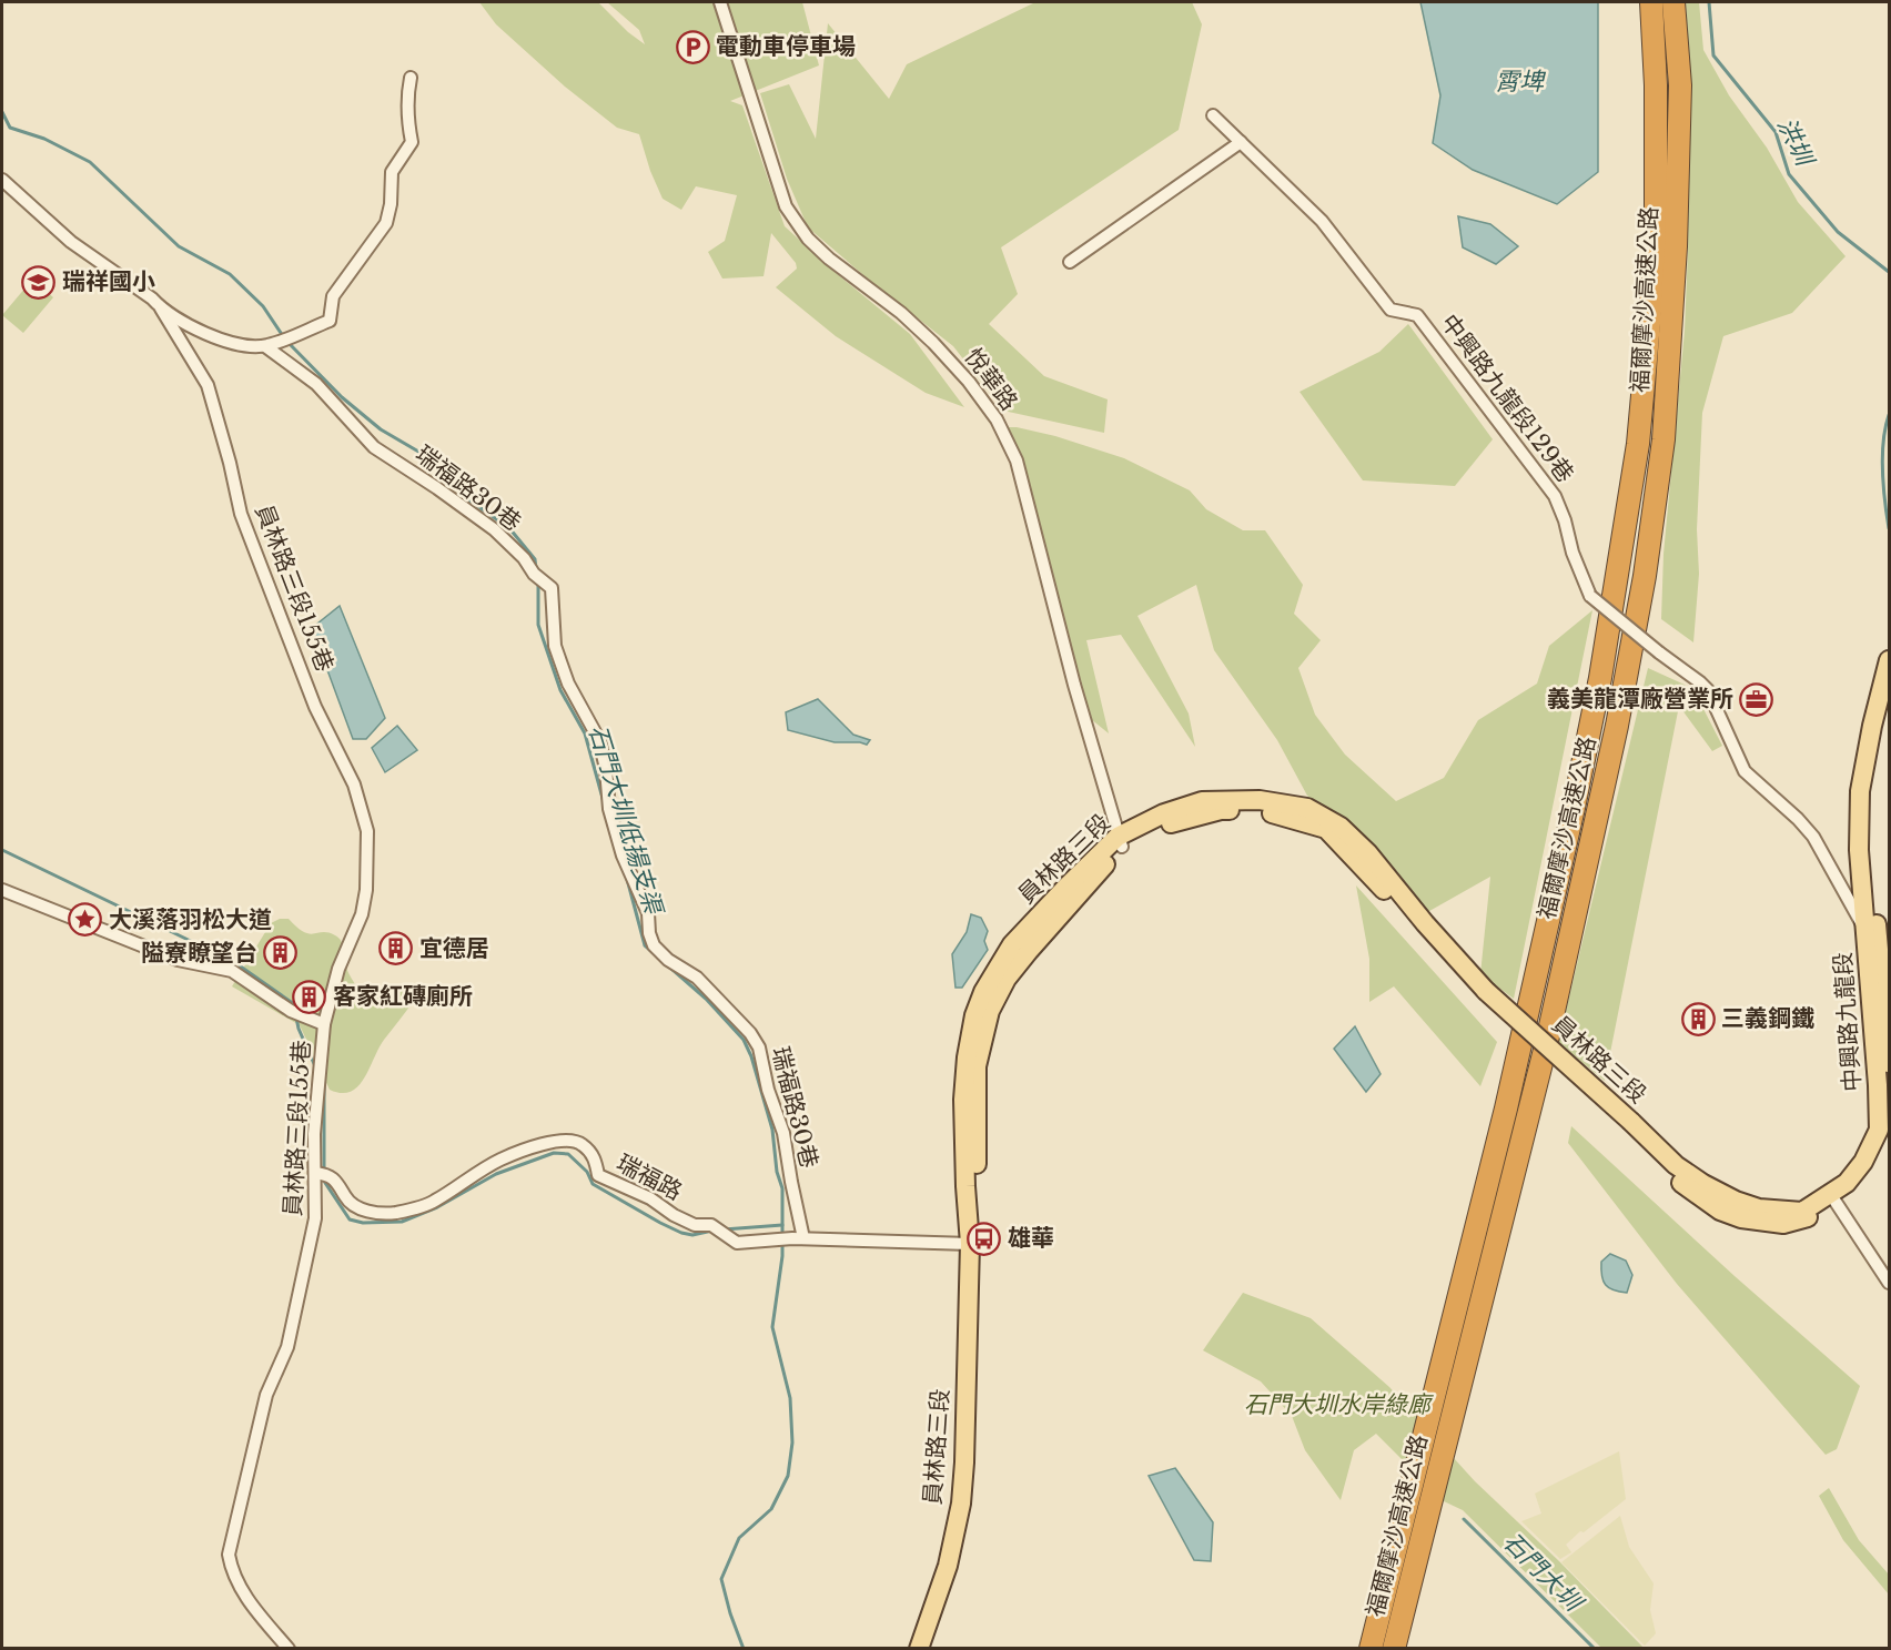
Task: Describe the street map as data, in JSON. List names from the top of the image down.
{
  "streets": {
    "highway": ["福爾摩沙高速公路"],
    "main road": ["員林路三段", "中興路九龍段"],
    "street": [
      "悅華路",
      "中興路九龍段129巷",
      "瑞福路30巷",
      "員林路三段155巷",
      "瑞福路"
    ]
  },
  "crossings": [
    ["悅華路", "員林路三段"],
    ["中興路九龍段129巷", "中興路九龍段"],
    ["瑞福路30巷", "瑞福路"],
    ["員林路三段155巷", "瑞福路"],
    ["員林路三段", "中興路九龍段"],
    ["員林路三段", "瑞福路"]
  ],
  "water": [
    "霄埤",
    "洪圳",
    "石門大圳低揚支渠",
    "石門大圳"
  ],
  "parks": ["石門大圳水岸綠廊"],
  "places": {
    "parking": ["電動車停車場"],
    "school or university": ["瑞祥國小"],
    "office": ["義美龍潭廠營業所"],
    "place": ["大溪落羽松大道"],
    "building": [
      "宜德居",
      "隘寮瞭望台",
      "客家紅磚廁所",
      "三義鋼鐵"
    ],
    "bus stop": ["雄華"]
  }
}
